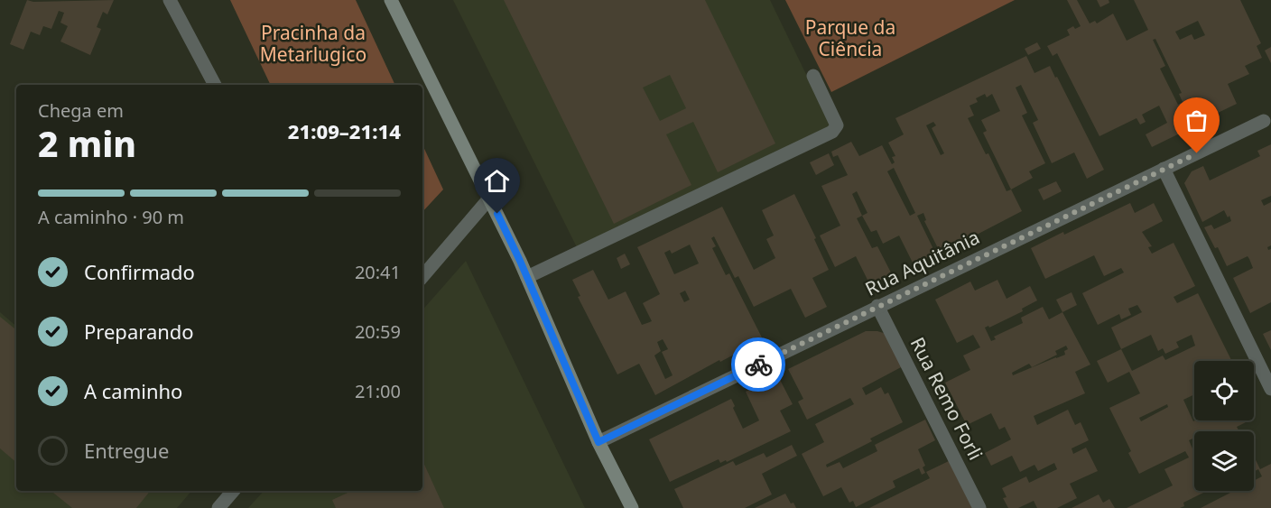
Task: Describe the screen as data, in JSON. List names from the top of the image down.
{
  "streets": {
    "street": ["Rua Aquitânia", "Rua Remo Forli"]
  },
  "crossings": [
    ["Rua Aquitânia", "Rua Remo Forli"]
  ],
  "parks": ["Parque da Ciência", "Pracinha da Metarlugico"],
  "page": {
    "heading": ["2 min", "Chega em", "21:09–21:14"],
    "bar": "A caminho · 90 m",
    "list": [
      ["Confirmado", "20:41"],
      ["Preparando", "20:59"],
      ["A caminho", "21:00"],
      "Entregue"
    ]
  }
}
